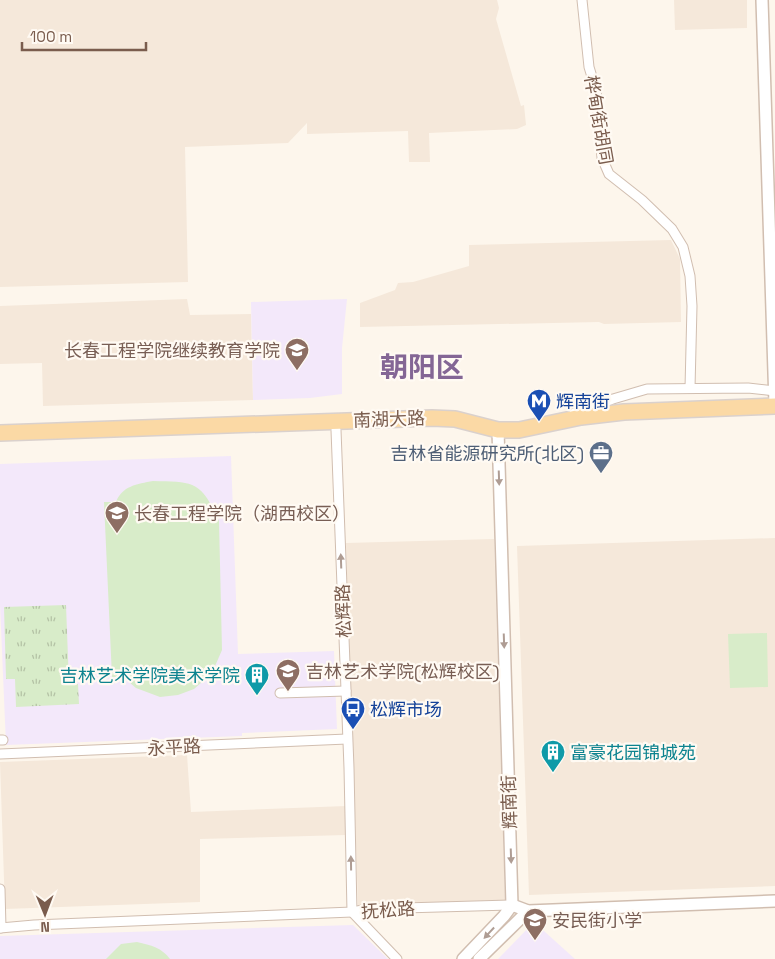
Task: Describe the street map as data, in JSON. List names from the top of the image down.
{
  "streets": {
    "main road": ["南湖大路"],
    "street": [
      "桦甸街胡同",
      "松辉路",
      "永平路",
      "辉南街",
      "抚松路"
    ]
  },
  "crossings": [
    ["南湖大路", "松辉路"],
    ["南湖大路", "辉南街"],
    ["松辉路", "永平路"],
    ["松辉路", "抚松路"],
    ["辉南街", "抚松路"]
  ],
  "one_way": ["松辉路", "辉南街"],
  "districts": ["朝阳区"],
  "places": {
    "school or university": [
      "长春工程学院继续教育学院",
      "长春工程学院（湖西校区）",
      "吉林艺术学院(松辉校区)",
      "安民街小学"
    ],
    "metro station": ["辉南街"],
    "office": ["吉林省能源研究所(北区)"],
    "building": ["吉林艺术学院美术学院", "富豪花园锦城苑"],
    "bus stop": ["松辉市场"]
  },
  "scale_bar": "100 m",
  "north": "bottom"
}
